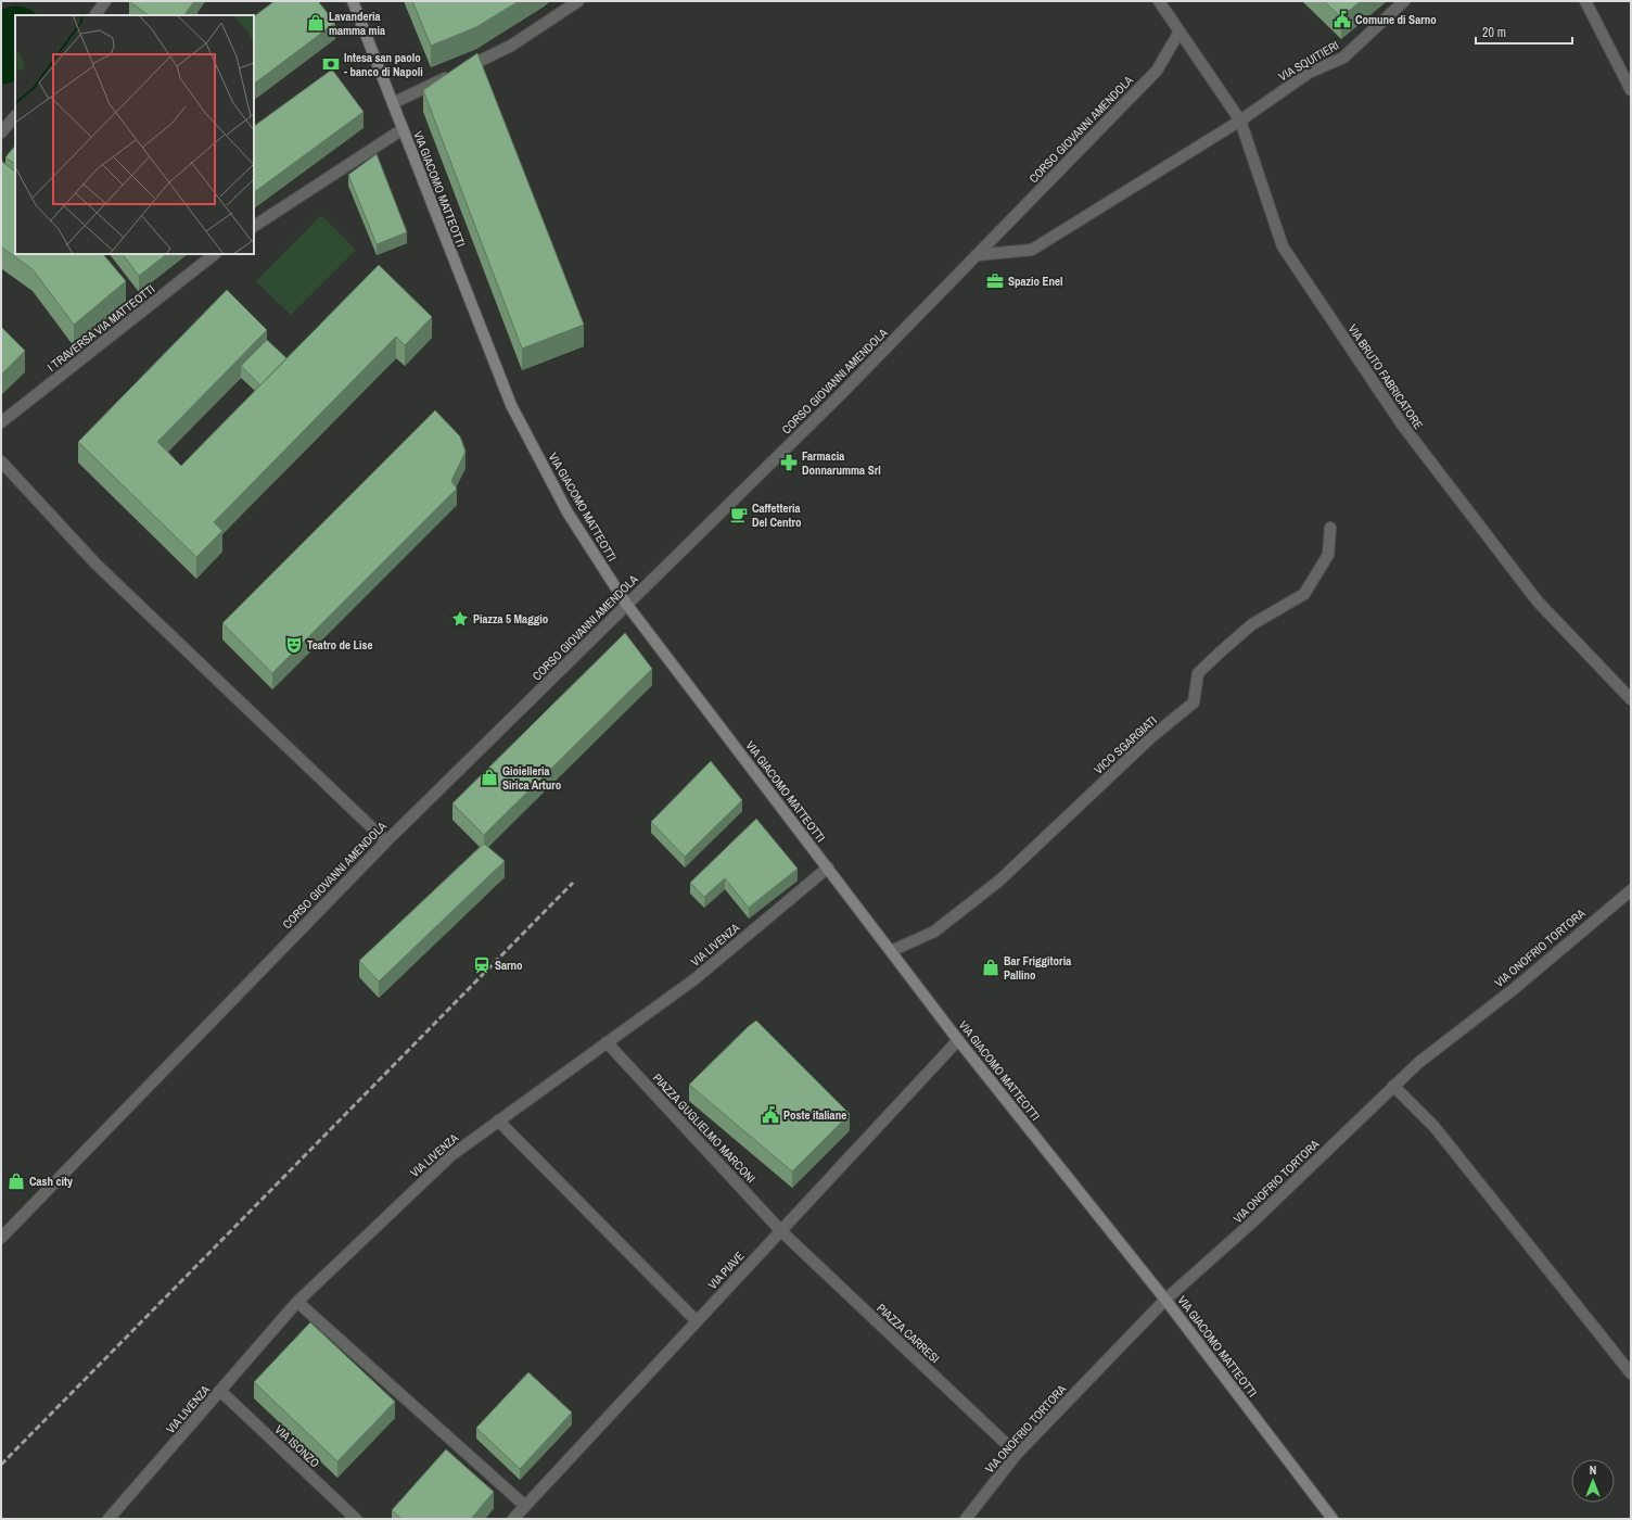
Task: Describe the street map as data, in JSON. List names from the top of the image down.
{
  "streets": {
    "street": [
      "VIA SQUITIERI",
      "CORSO GIOVANNI AMENDOLA",
      "VIA GIACOMO MATTEOTTI",
      "I TRAVERSA VIA MATTEOTTI",
      "VIA BRUTO FABRICATORE",
      "VICO SGARGIATI",
      "VIA LIVENZA",
      "VIA ONOFRIO TORTORA",
      "PIAZZA GUGLIELMO MARCONI",
      "VIA PIAVE",
      "PIAZZA CARRESI",
      "VIA ISONZO"
    ]
  },
  "crossings": [
    ["VIA SQUITIERI", "CORSO GIOVANNI AMENDOLA"],
    ["VIA SQUITIERI", "VIA BRUTO FABRICATORE"],
    ["CORSO GIOVANNI AMENDOLA", "VIA GIACOMO MATTEOTTI"],
    ["CORSO GIOVANNI AMENDOLA", "VIA BRUTO FABRICATORE"],
    ["VIA GIACOMO MATTEOTTI", "VICO SGARGIATI"],
    ["VIA GIACOMO MATTEOTTI", "VIA LIVENZA"],
    ["VIA GIACOMO MATTEOTTI", "VIA ONOFRIO TORTORA"],
    ["VIA GIACOMO MATTEOTTI", "VIA PIAVE"],
    ["VIA LIVENZA", "PIAZZA GUGLIELMO MARCONI"],
    ["VIA LIVENZA", "VIA ISONZO"],
    ["VIA ONOFRIO TORTORA", "PIAZZA CARRESI"],
    ["PIAZZA GUGLIELMO MARCONI", "VIA PIAVE"],
    ["PIAZZA GUGLIELMO MARCONI", "PIAZZA CARRESI"],
    ["VIA PIAVE", "PIAZZA CARRESI"]
  ],
  "places": {
    "public building": ["Comune di Sarno", "Poste italiane"],
    "shop": [
      "Lavanderia mamma mia",
      "Gioielleria Sirica Arturo",
      "Bar Friggitoria Pallino",
      "Cash city"
    ],
    "bank": ["Intesa san paolo - banco di Napoli"],
    "office": ["Spazio Enel"],
    "pharmacy": ["Farmacia Donnarumma Srl"],
    "cafe": ["Caffetteria Del Centro"],
    "place": ["Piazza 5 Maggio"],
    "theatre": ["Teatro de Lise"],
    "station": ["Sarno"]
  },
  "scale_bar": "20 m",
  "north": "top"
}
